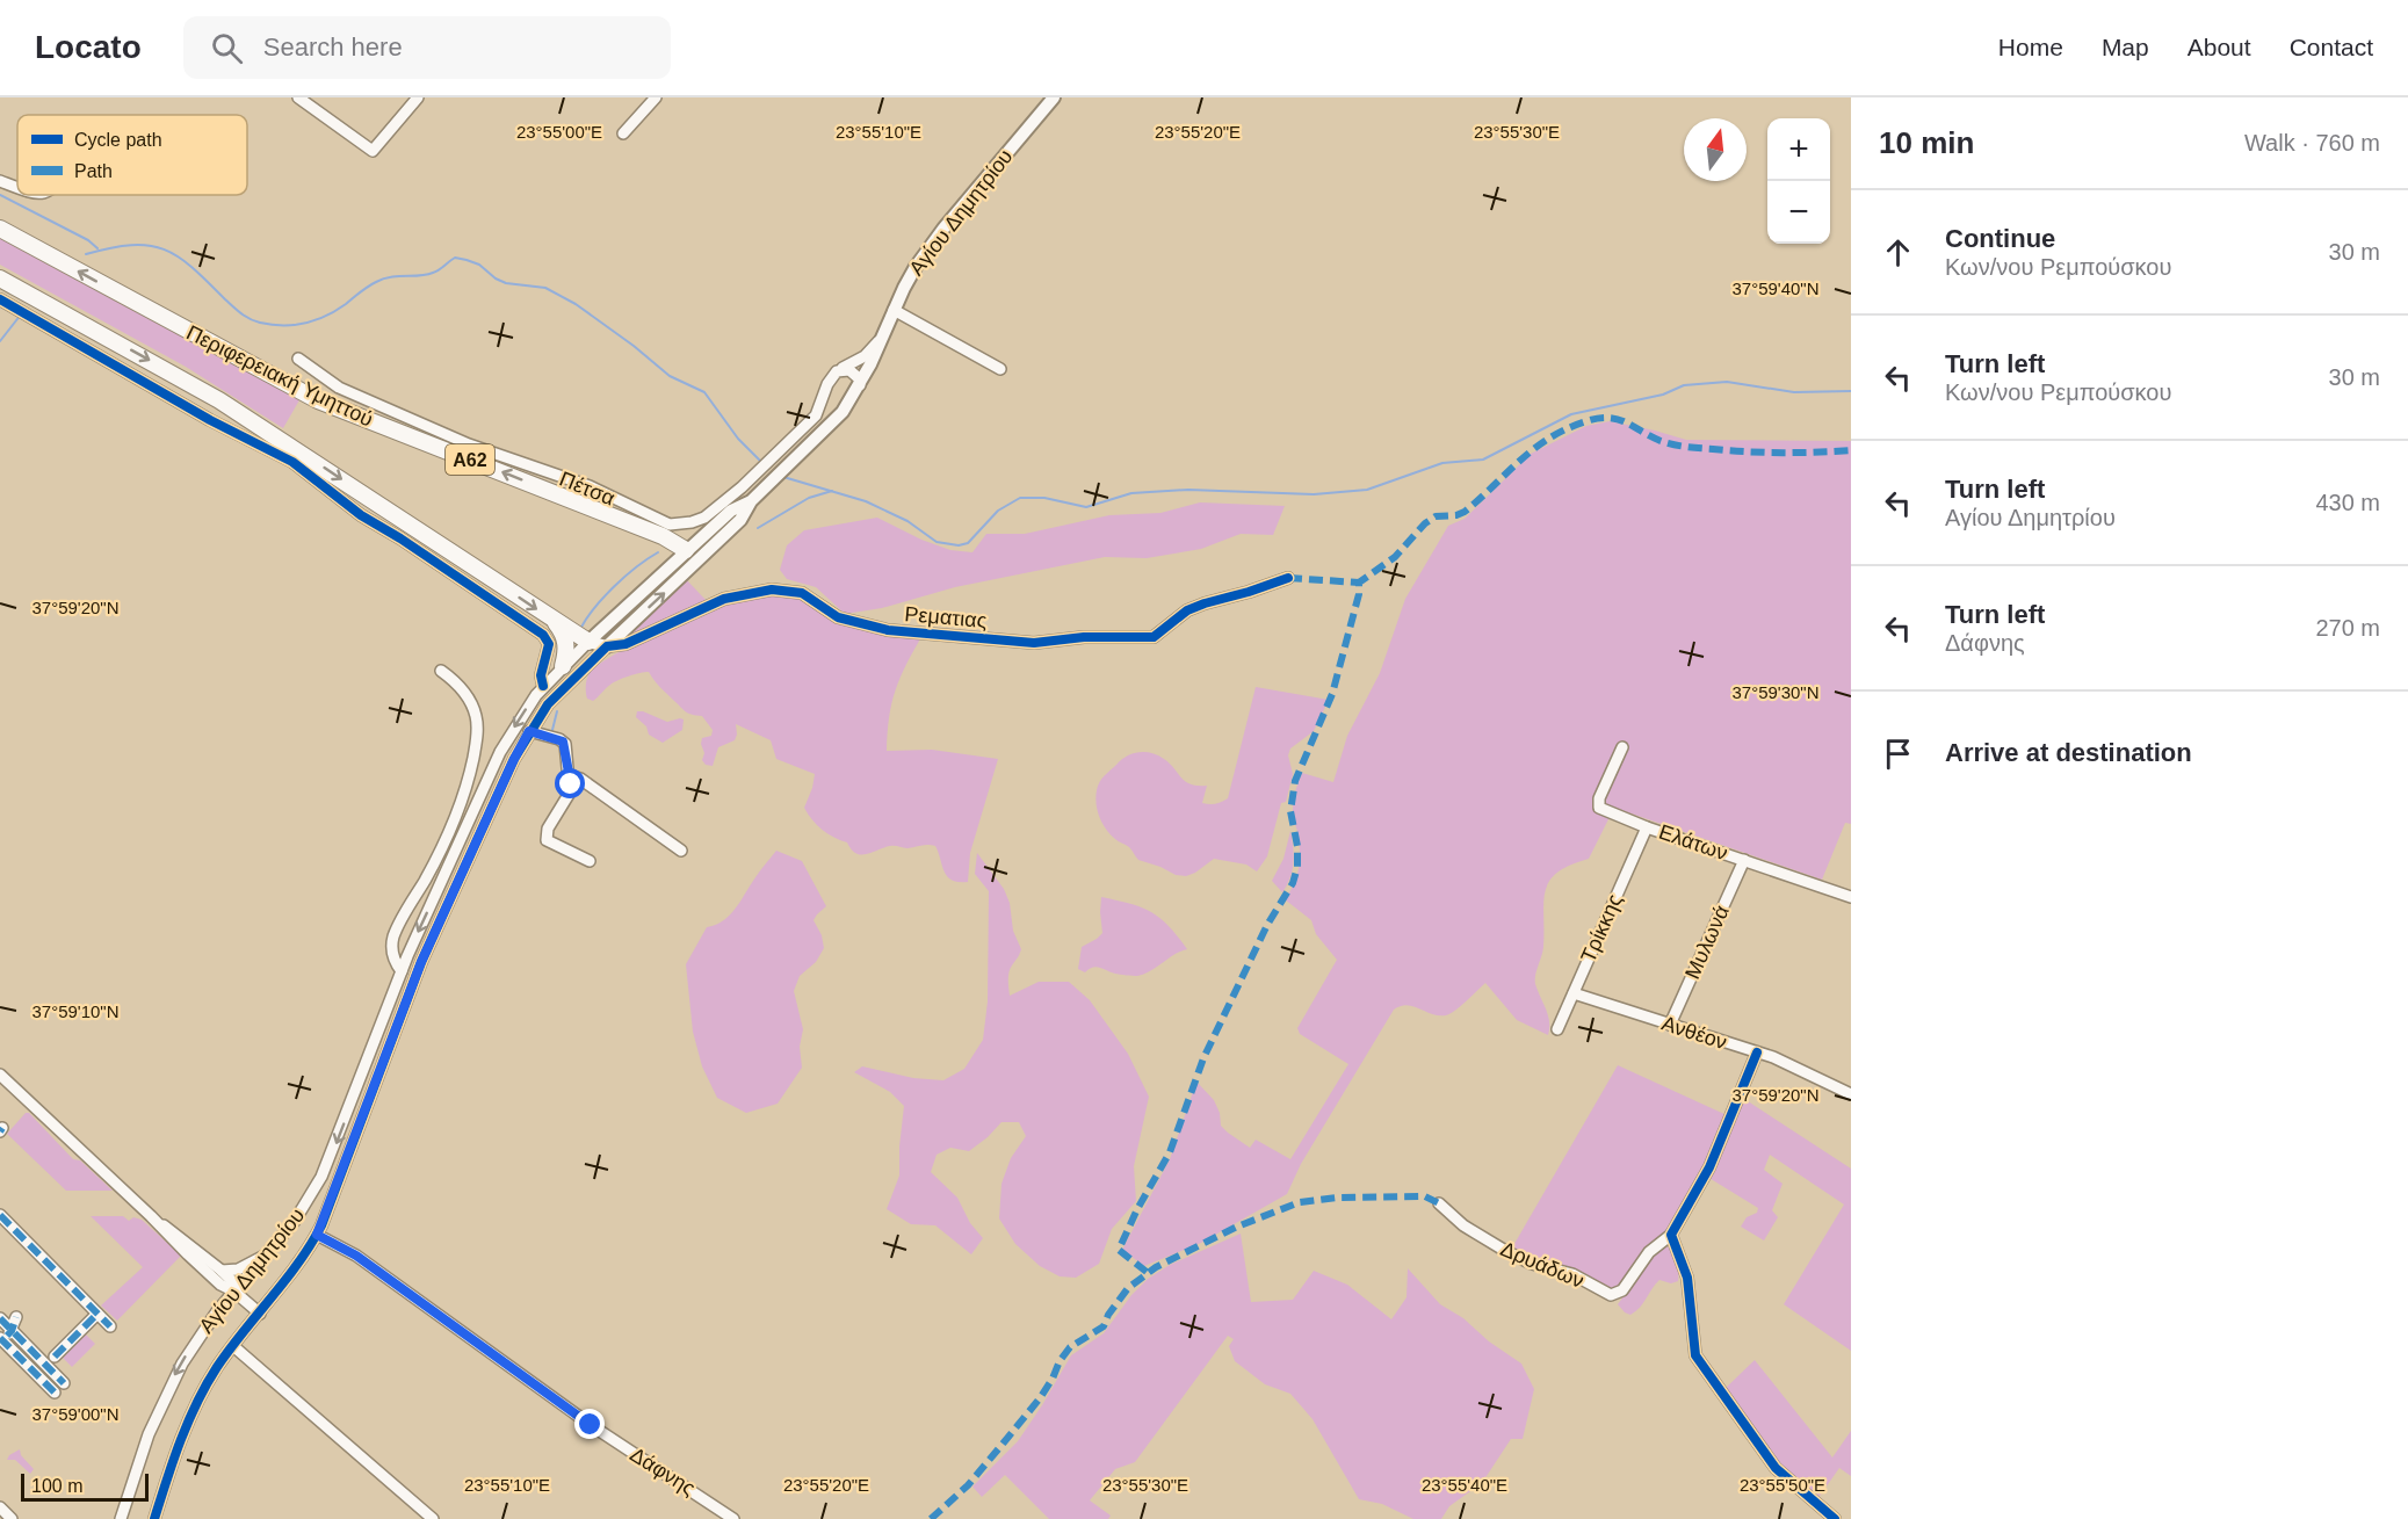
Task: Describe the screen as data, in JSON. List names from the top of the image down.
{
  "streets": {
    "highway": ["Περιφερειακή Υμηττού", "Α62"],
    "main road": ["Αγίου Δημητρίου"],
    "street": [
      "Πέτσα",
      "Ρεματιας",
      "Ελάτων",
      "Τρίκκης",
      "Μυλωνά",
      "Ανθέον",
      "Δρυάδων",
      "Δάφνης"
    ]
  },
  "crossings": [
    ["Αγίου Δημητρίου", "Περιφερειακή Υμηττού"],
    ["Αγίου Δημητρίου", "Ρεματιας"],
    ["Αγίου Δημητρίου", "Δάφνης"],
    ["Ελάτων", "Τρίκκης"],
    ["Ελάτων", "Μυλωνά"],
    ["Τρίκκης", "Ανθέον"],
    ["Μυλωνά", "Ανθέον"],
    ["Ανθέον", "Δρυάδων"]
  ],
  "one_way": ["Αγίου Δημητρίου"],
  "legend": ["Cycle path", "Path"],
  "scale_bar": "100 m",
  "north": "top",
  "page": {
    "header": "Locato",
    "search": "Search here",
    "nav": [
      "Home",
      "Map",
      "About",
      "Contact"
    ],
    "heading": ["10 min", "Walk · 760 m"],
    "map_buttons": ["+", "−"],
    "list": [
      ["Continue", "Κων/νου Ρεμπούσκου", "30 m"],
      ["Turn left", "Κων/νου Ρεμπούσκου", "30 m"],
      ["Turn left", "Αγίου Δημητρίου", "430 m"],
      ["Turn left", "Δάφνης", "270 m"],
      "Arrive at destination"
    ],
    "scale": "100 m"
  },
  "coordinates": [
    "23°55'00\"E",
    "23°55'10\"E",
    "23°55'20\"E",
    "23°55'30\"E",
    "37°59'40\"N",
    "37°59'20\"N",
    "37°59'30\"N",
    "37°59'10\"N",
    "37°59'00\"N",
    "23°55'40\"E",
    "23°55'50\"E"
  ]
}
